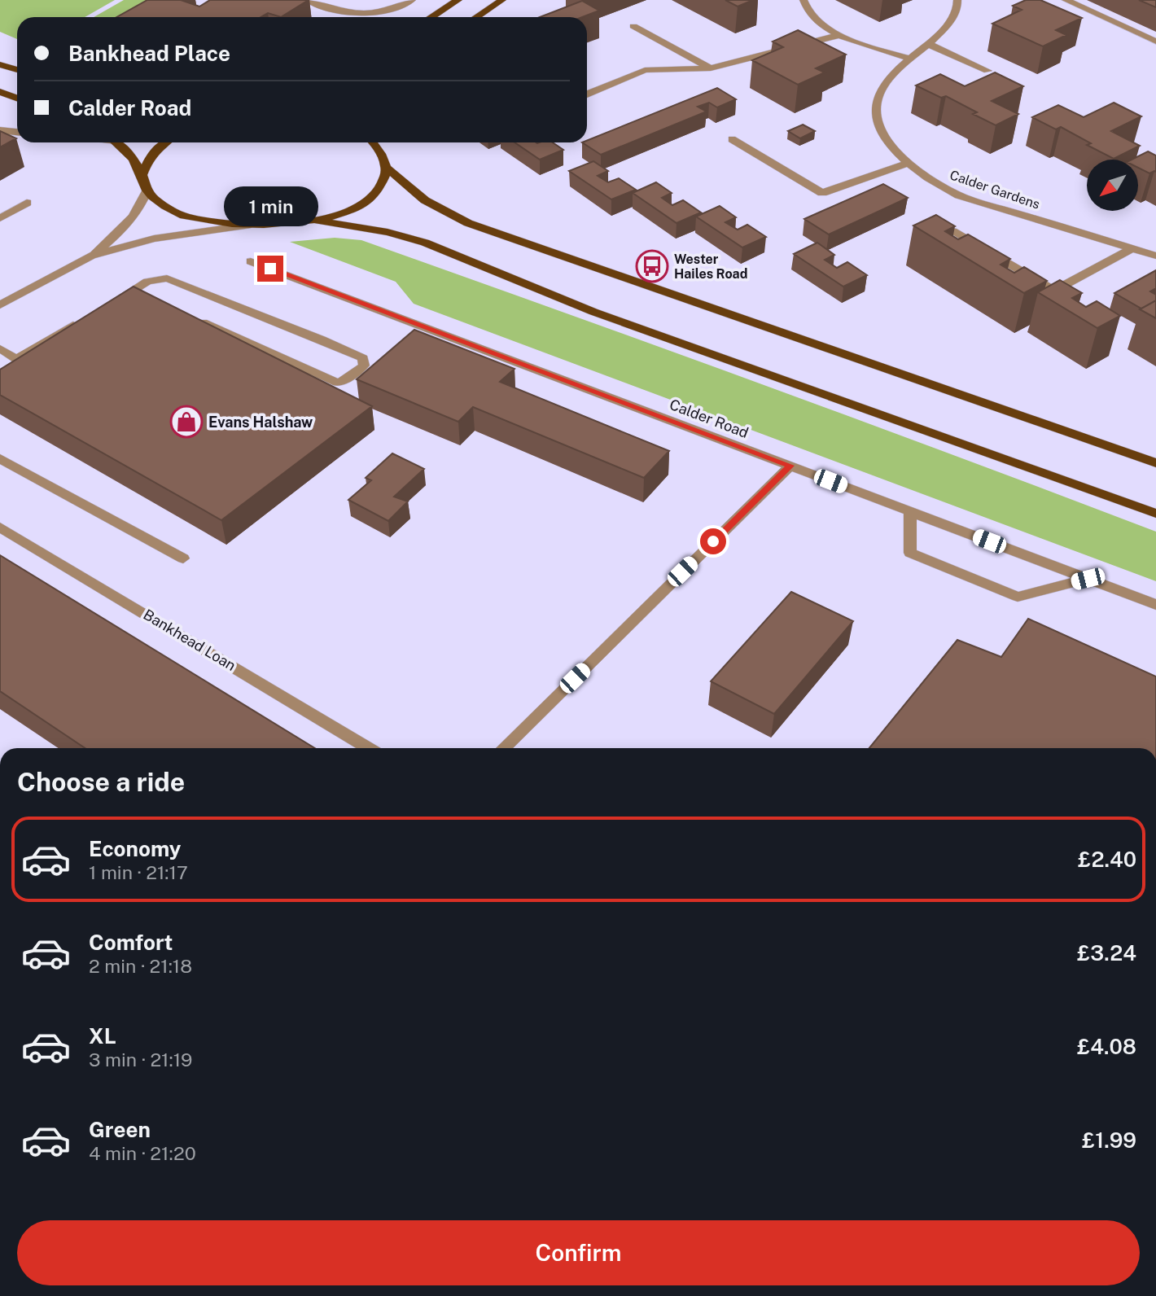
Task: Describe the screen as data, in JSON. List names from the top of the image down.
{
  "streets": {
    "street": ["Calder Gardens", "Calder Road", "Bankhead Loan"]
  },
  "places": {
    "bus stop": ["Wester Hailes Road"],
    "shop": ["Evans Halshaw"]
  },
  "north": "bottom left",
  "page": {
    "banner": ["Bankhead Place", "Calder Road"],
    "bubble": "1 min",
    "heading": "Choose a ride",
    "list": [
      {
        "name": "Economy",
        "note": "1 min · 21:17",
        "value": "£2.40"
      },
      {
        "name": "Comfort",
        "note": "2 min · 21:18",
        "value": "£3.24"
      },
      {
        "name": "XL",
        "note": "3 min · 21:19",
        "value": "£4.08"
      },
      {
        "name": "Green",
        "note": "4 min · 21:20",
        "value": "£1.99"
      }
    ],
    "buttons": "Confirm"
  }
}
